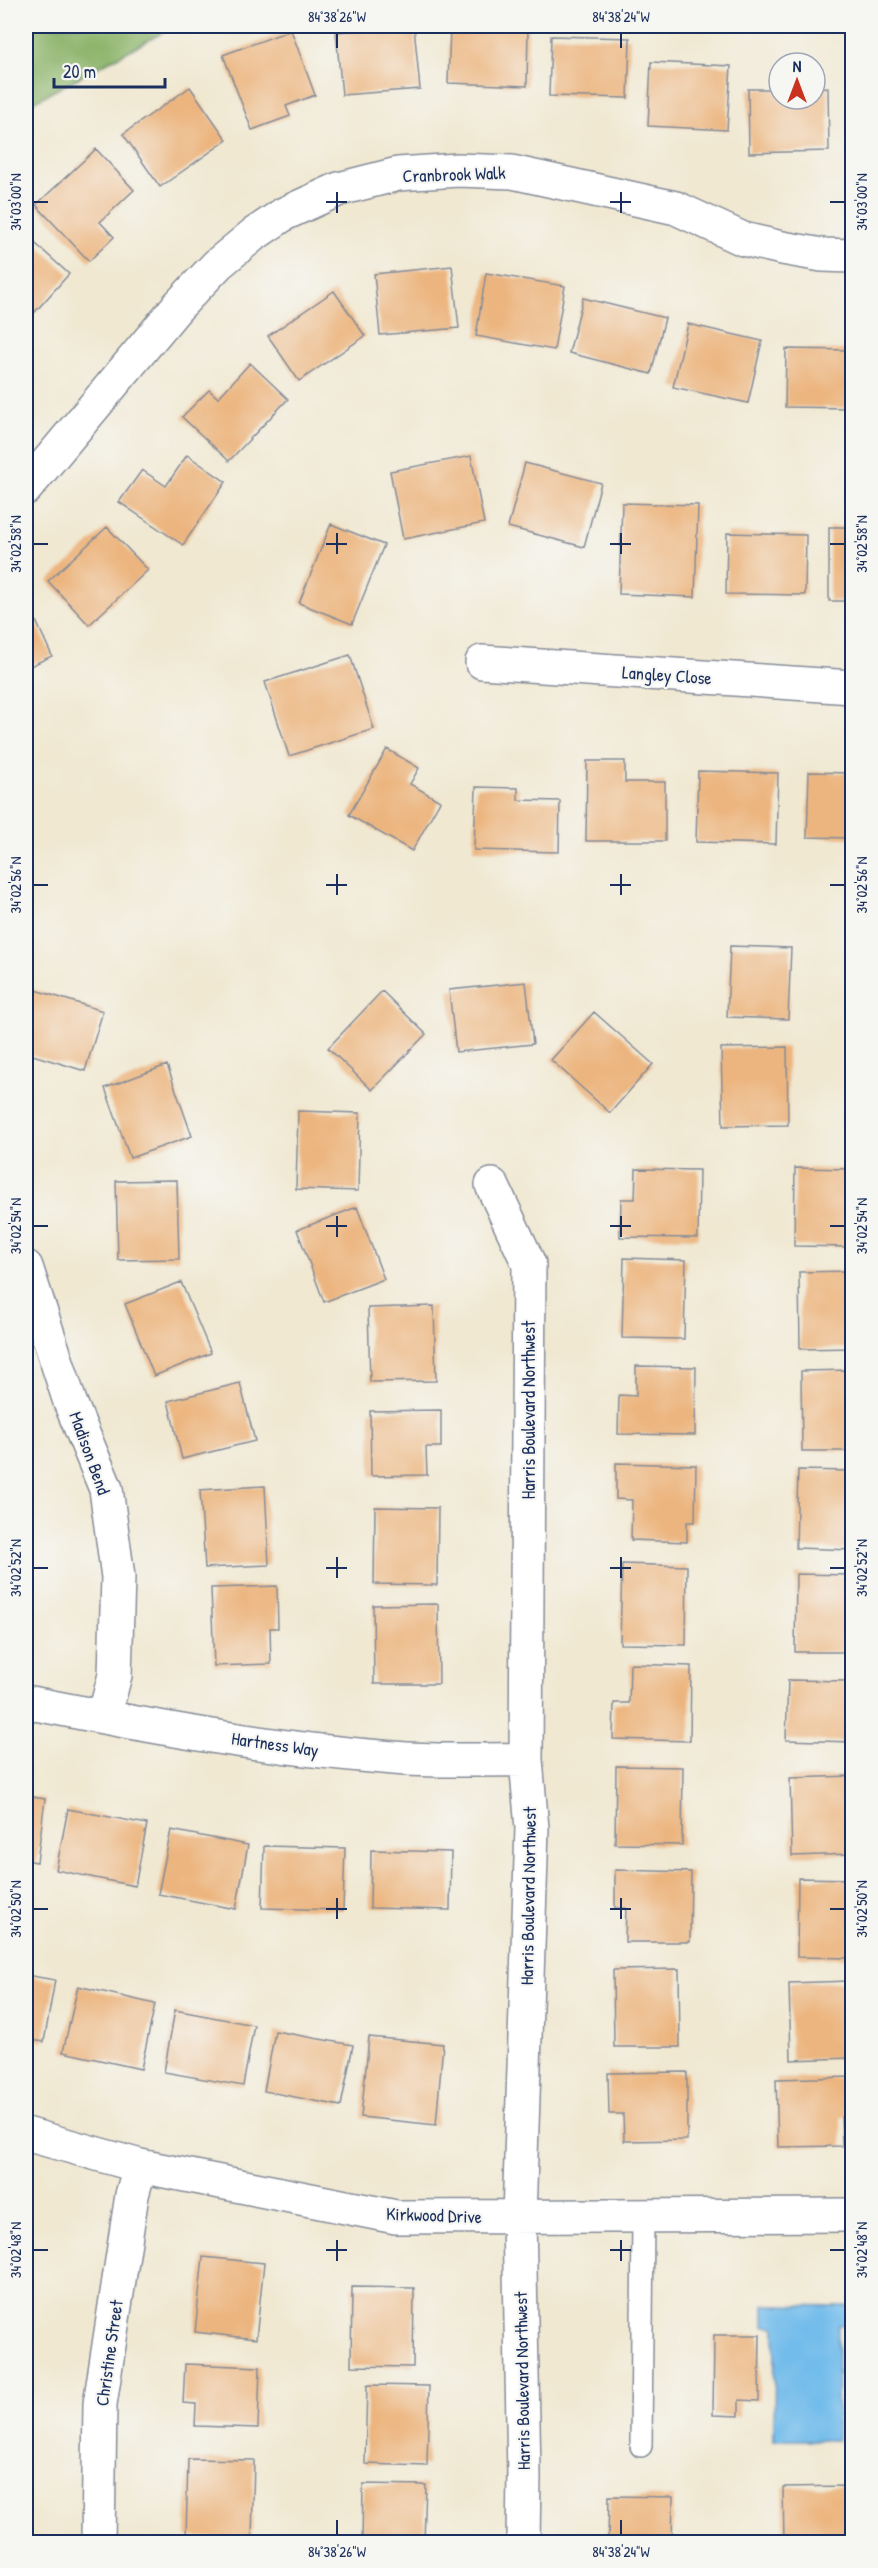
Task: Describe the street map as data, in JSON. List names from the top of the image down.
{
  "streets": {
    "street": [
      "Cranbrook Walk",
      "Langley Close",
      "Harris Boulevard Northwest",
      "Madison Bend",
      "Hartness Way",
      "Kirkwood Drive",
      "Christine Street"
    ]
  },
  "crossings": [
    ["Harris Boulevard Northwest", "Hartness Way"],
    ["Harris Boulevard Northwest", "Kirkwood Drive"],
    ["Madison Bend", "Hartness Way"],
    ["Kirkwood Drive", "Christine Street"]
  ],
  "scale_bar": "20 m",
  "north": "top",
  "coordinates": [
    "84°38'26\"W",
    "84°38'24\"W",
    "34°03'00\"N",
    "34°02'58\"N",
    "34°02'56\"N",
    "34°02'54\"N",
    "34°02'52\"N",
    "34°02'50\"N",
    "34°02'48\"N"
  ]
}
